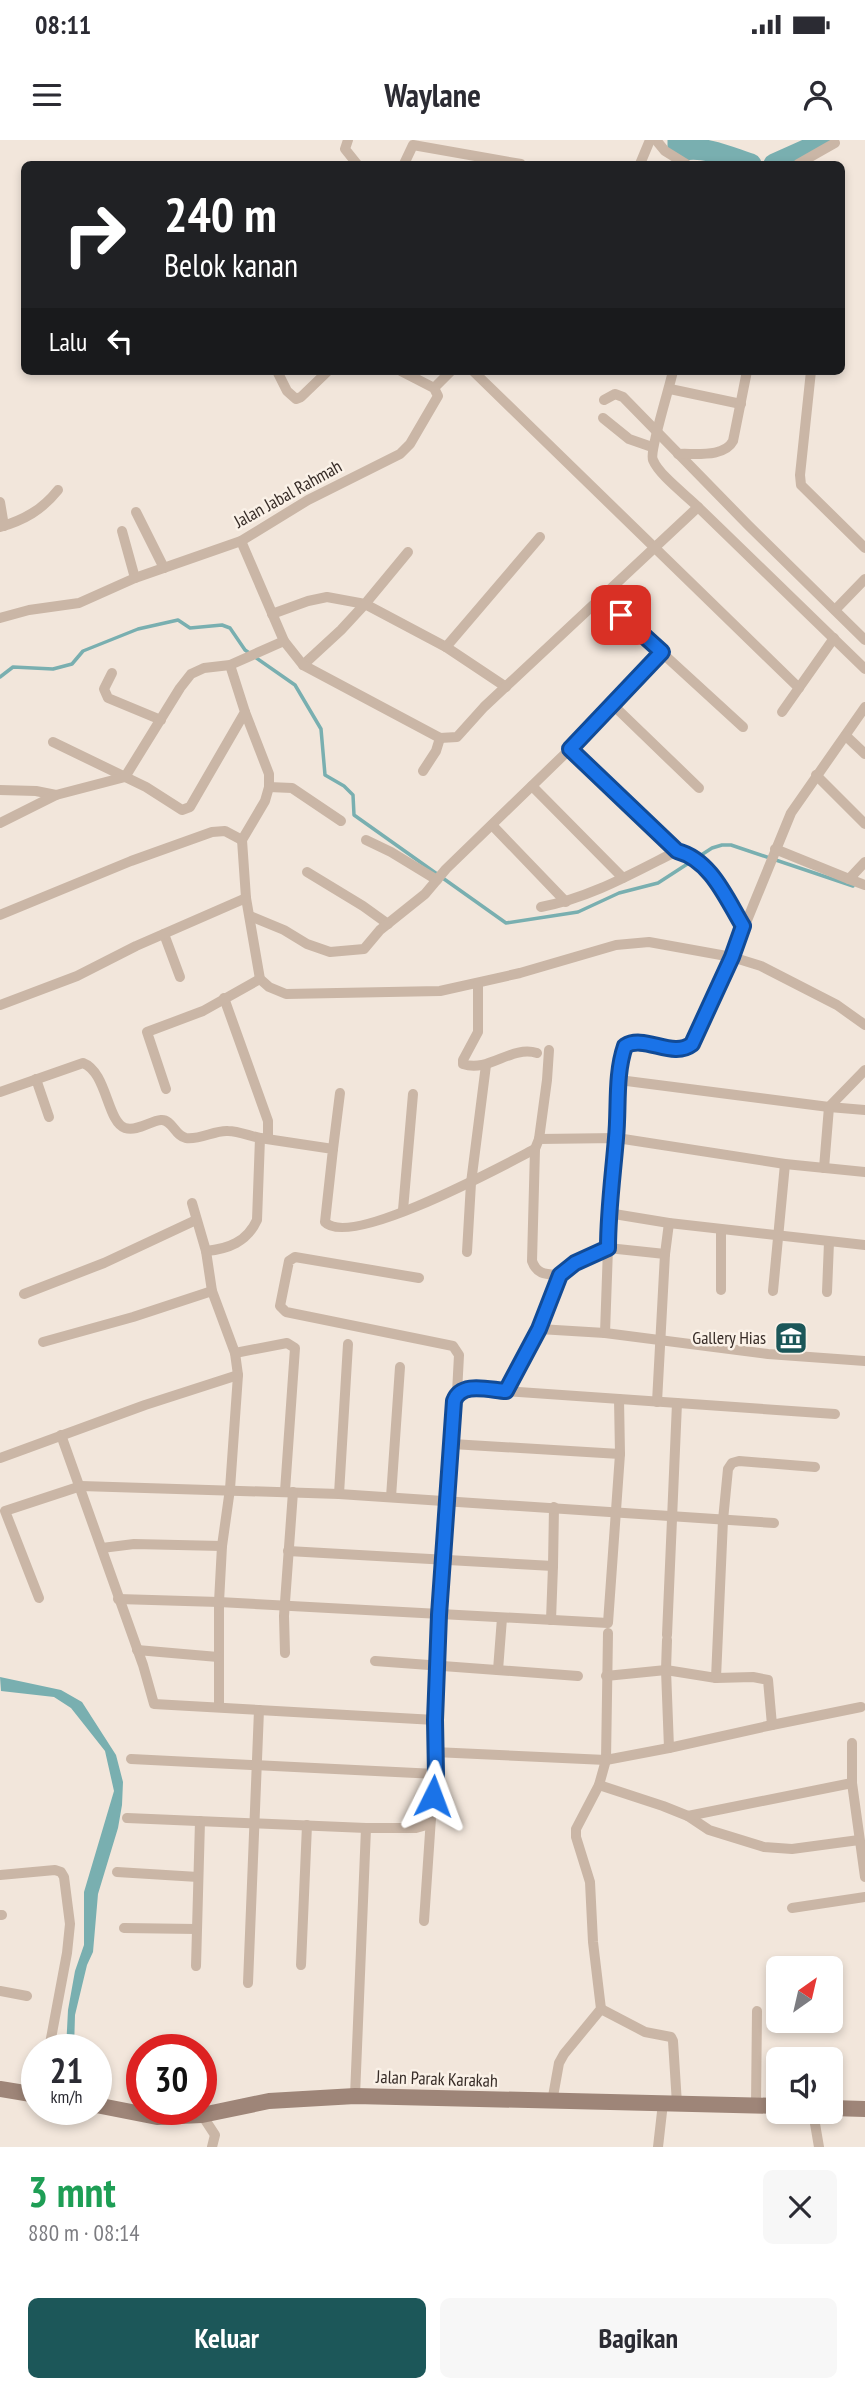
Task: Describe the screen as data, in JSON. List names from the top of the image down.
{
  "streets": {
    "street": ["Jalan Jabal Rahmah", "Jalan Parak Karakah"]
  },
  "places": {
    "museum": ["Gallery Hias"]
  },
  "north": "top right",
  "page": {
    "status": "08:11",
    "header": "Waylane",
    "turn": ["240 m", "Belok kanan"],
    "then": "Lalu",
    "speed": "21 km/h",
    "limit": "30",
    "heading": ["3 mnt", "880 m · 08:14"],
    "buttons": ["Keluar", "Bagikan"]
  }
}
